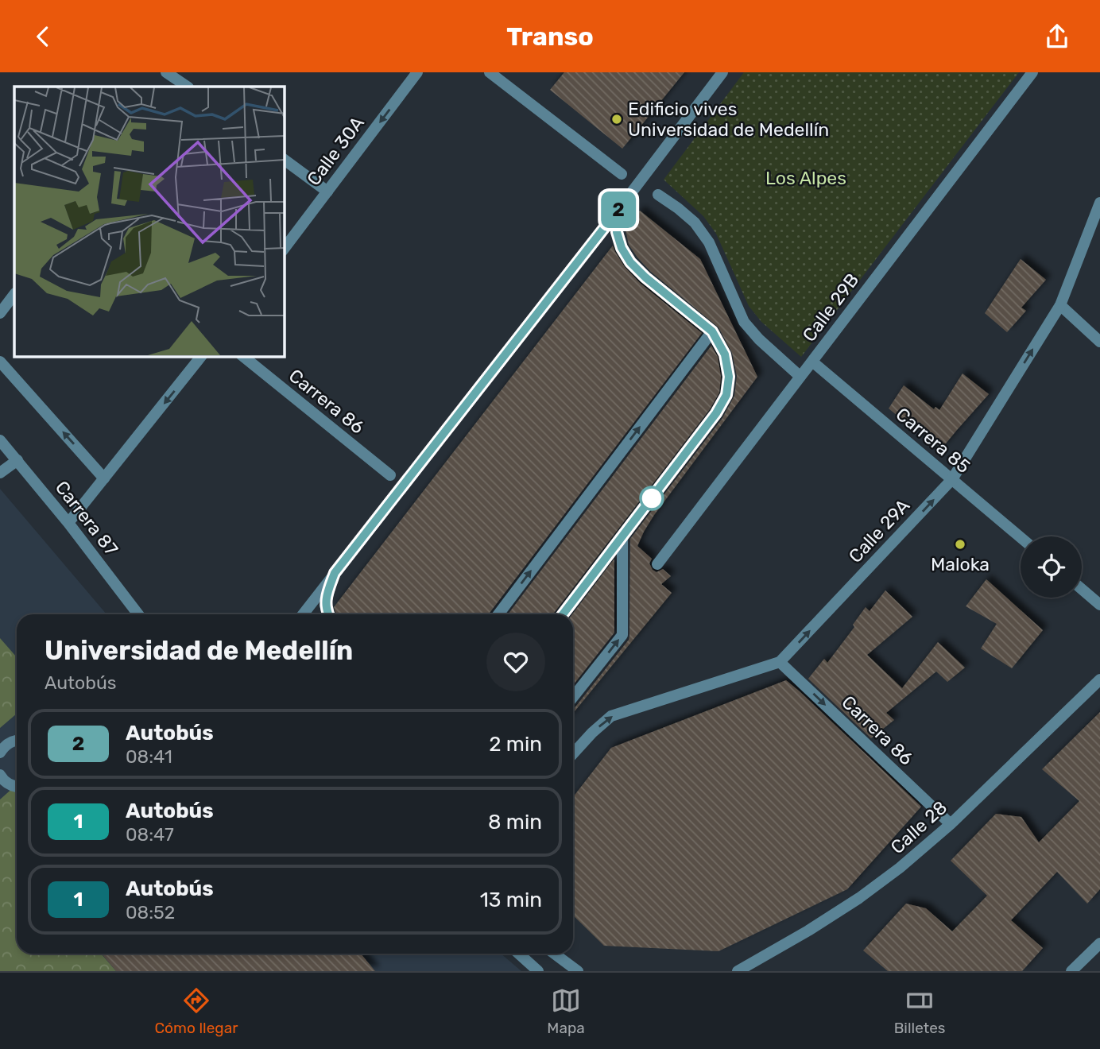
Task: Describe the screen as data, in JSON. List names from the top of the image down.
{
  "streets": {
    "street": [
      "Calle 30A",
      "Calle 29B",
      "Carrera 86",
      "Carrera 85",
      "Carrera 87",
      "Calle 29A",
      "Calle 28"
    ]
  },
  "crossings": [
    ["Calle 29B", "Carrera 85"],
    ["Carrera 86", "Calle 29A"],
    ["Carrera 86", "Calle 28"],
    ["Carrera 85", "Calle 29A"]
  ],
  "one_way": ["Calle 30A", "Carrera 86", "Calle 29A"],
  "parks": ["Los Alpes"],
  "places": ["Edificio vives Universidad de Medellín", "Maloka"],
  "lines": ["bus line 2"],
  "page": {
    "header": "Transo",
    "on_map": "2",
    "heading": ["Universidad de Medellín", "Autobús"],
    "list": [
      {
        "mark": "2",
        "name": "Autobús",
        "note": "08:41",
        "value": "2 min"
      },
      {
        "mark": "1",
        "name": "Autobús",
        "note": "08:47",
        "value": "8 min"
      },
      {
        "mark": "1",
        "name": "Autobús",
        "note": "08:52",
        "value": "13 min"
      }
    ],
    "tabs": ["Cómo llegar", "Mapa", "Billetes"]
  }
}
